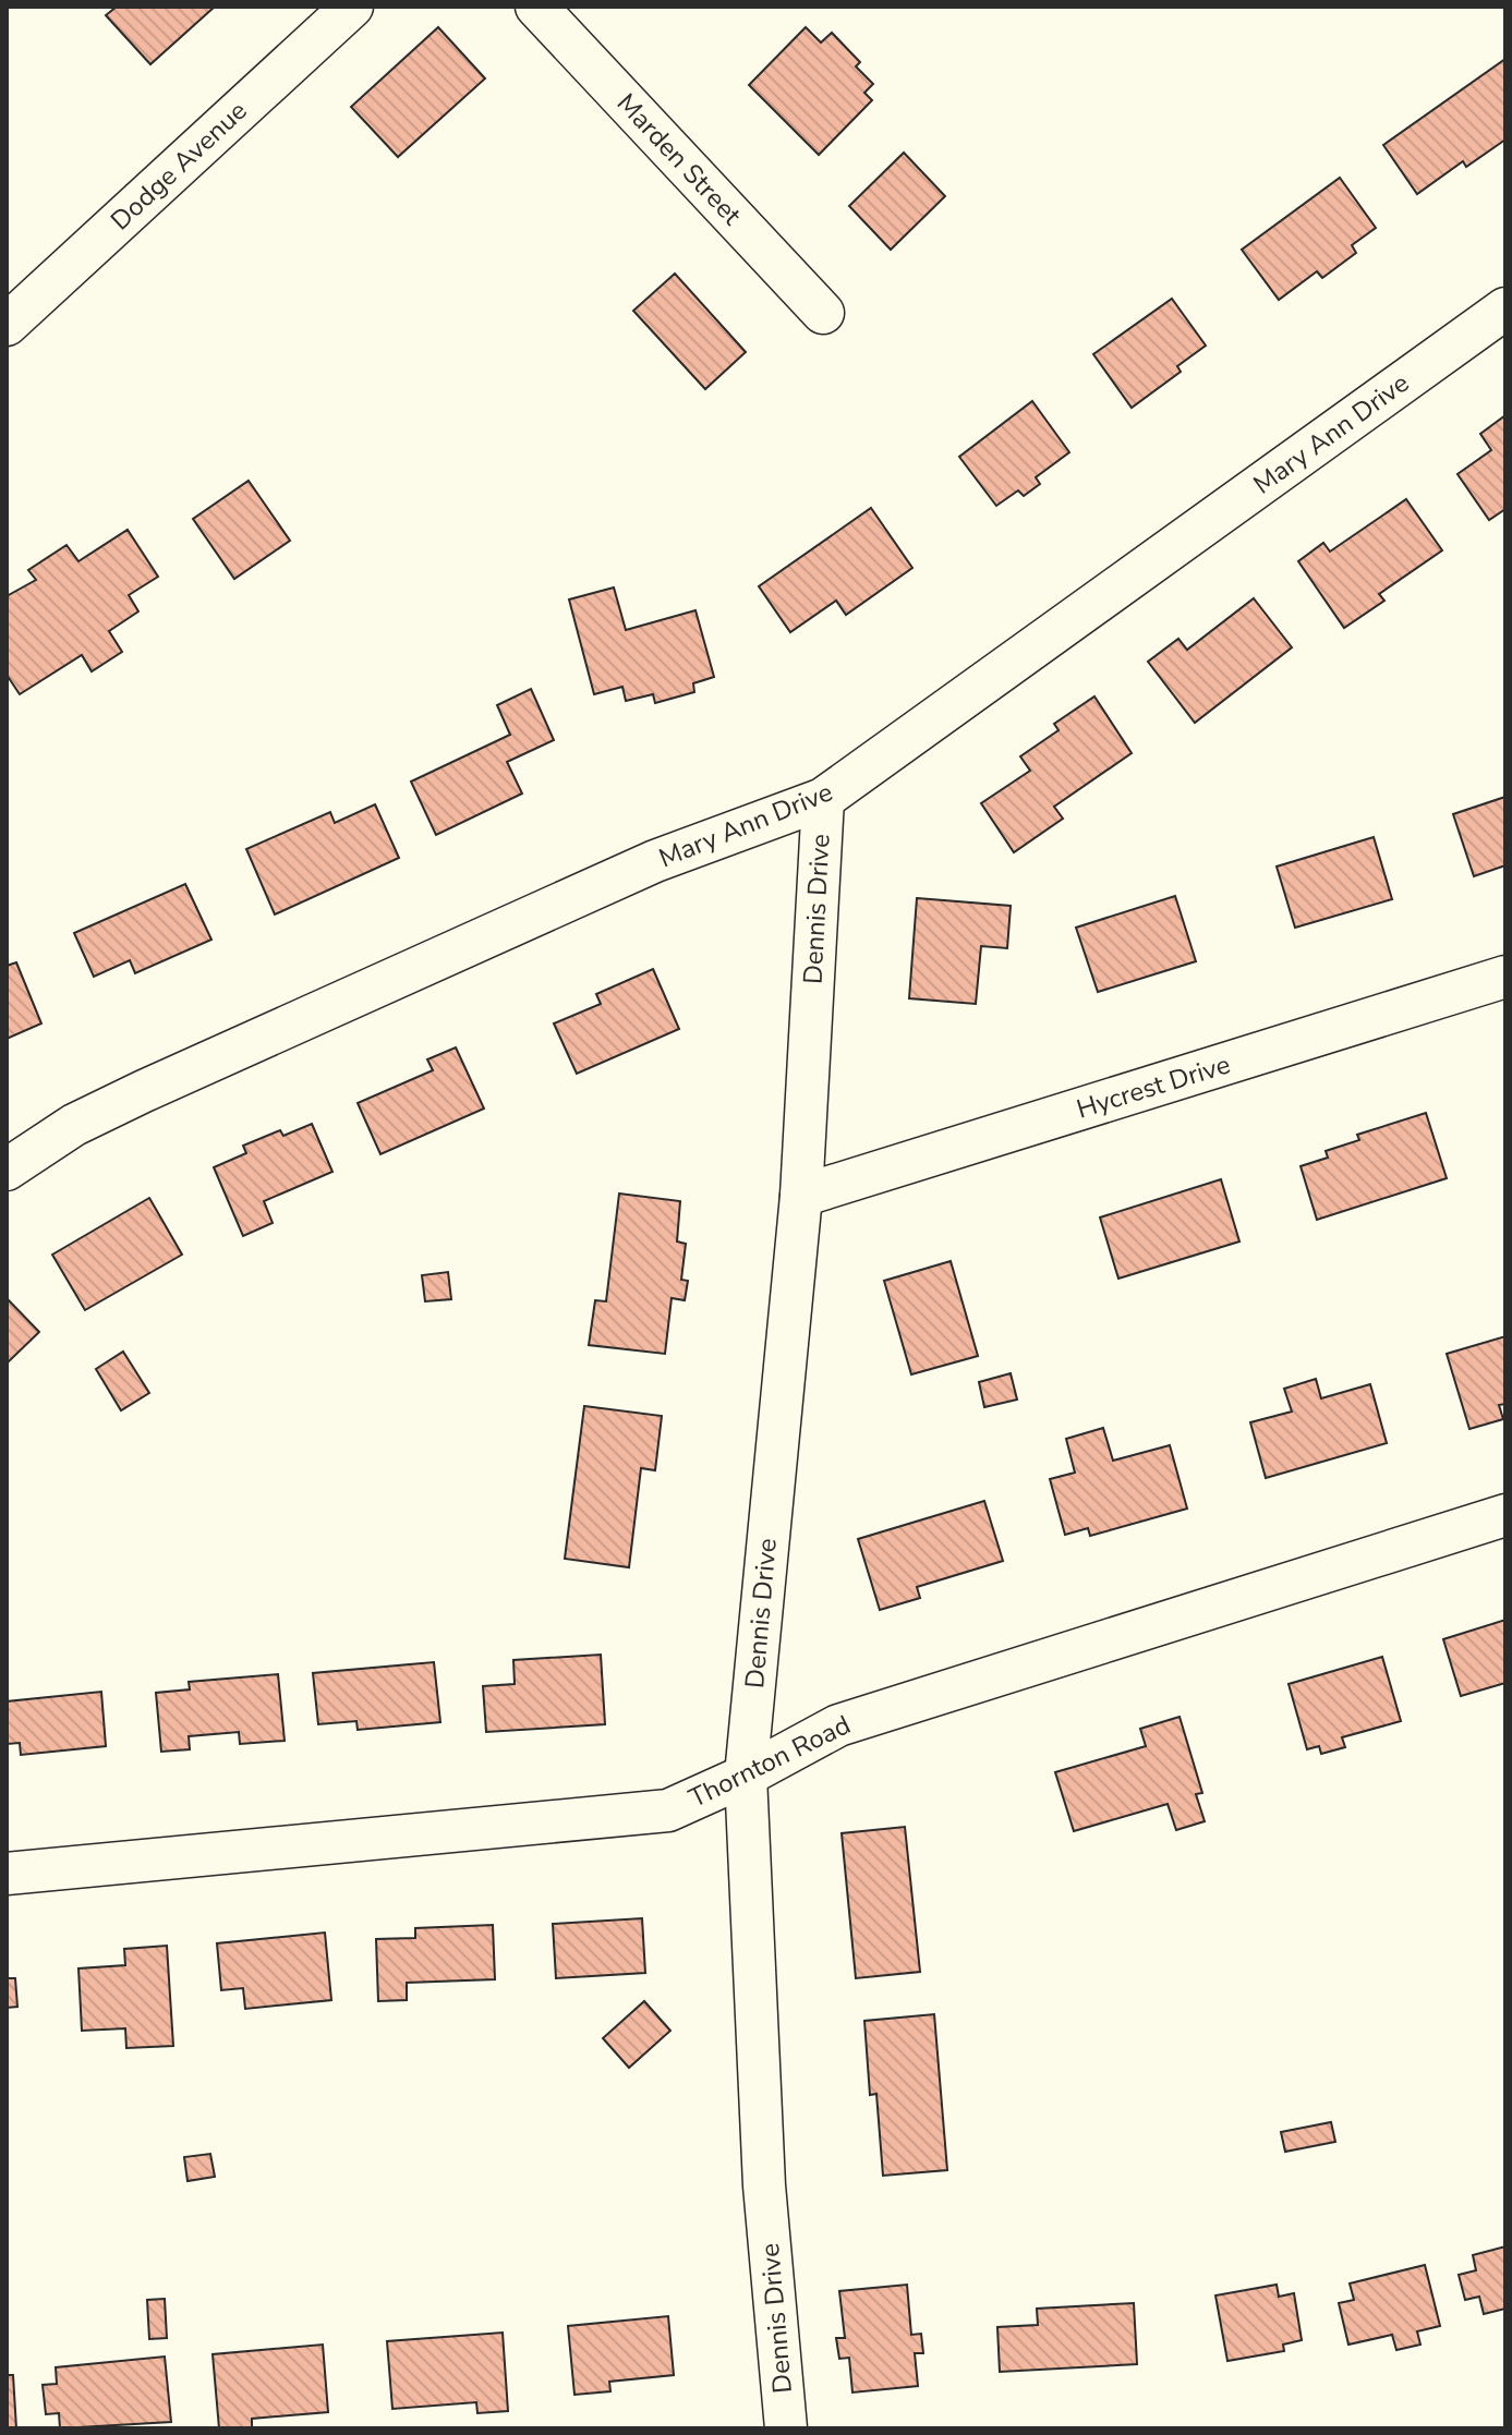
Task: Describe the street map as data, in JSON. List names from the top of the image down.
{
  "streets": {
    "street": [
      "Marden Street",
      "Dodge Avenue",
      "Mary Ann Drive",
      "Dennis Drive",
      "Hycrest Drive",
      "Thornton Road"
    ]
  },
  "crossings": [
    ["Mary Ann Drive", "Dennis Drive"],
    ["Dennis Drive", "Hycrest Drive"],
    ["Dennis Drive", "Thornton Road"]
  ]
}
